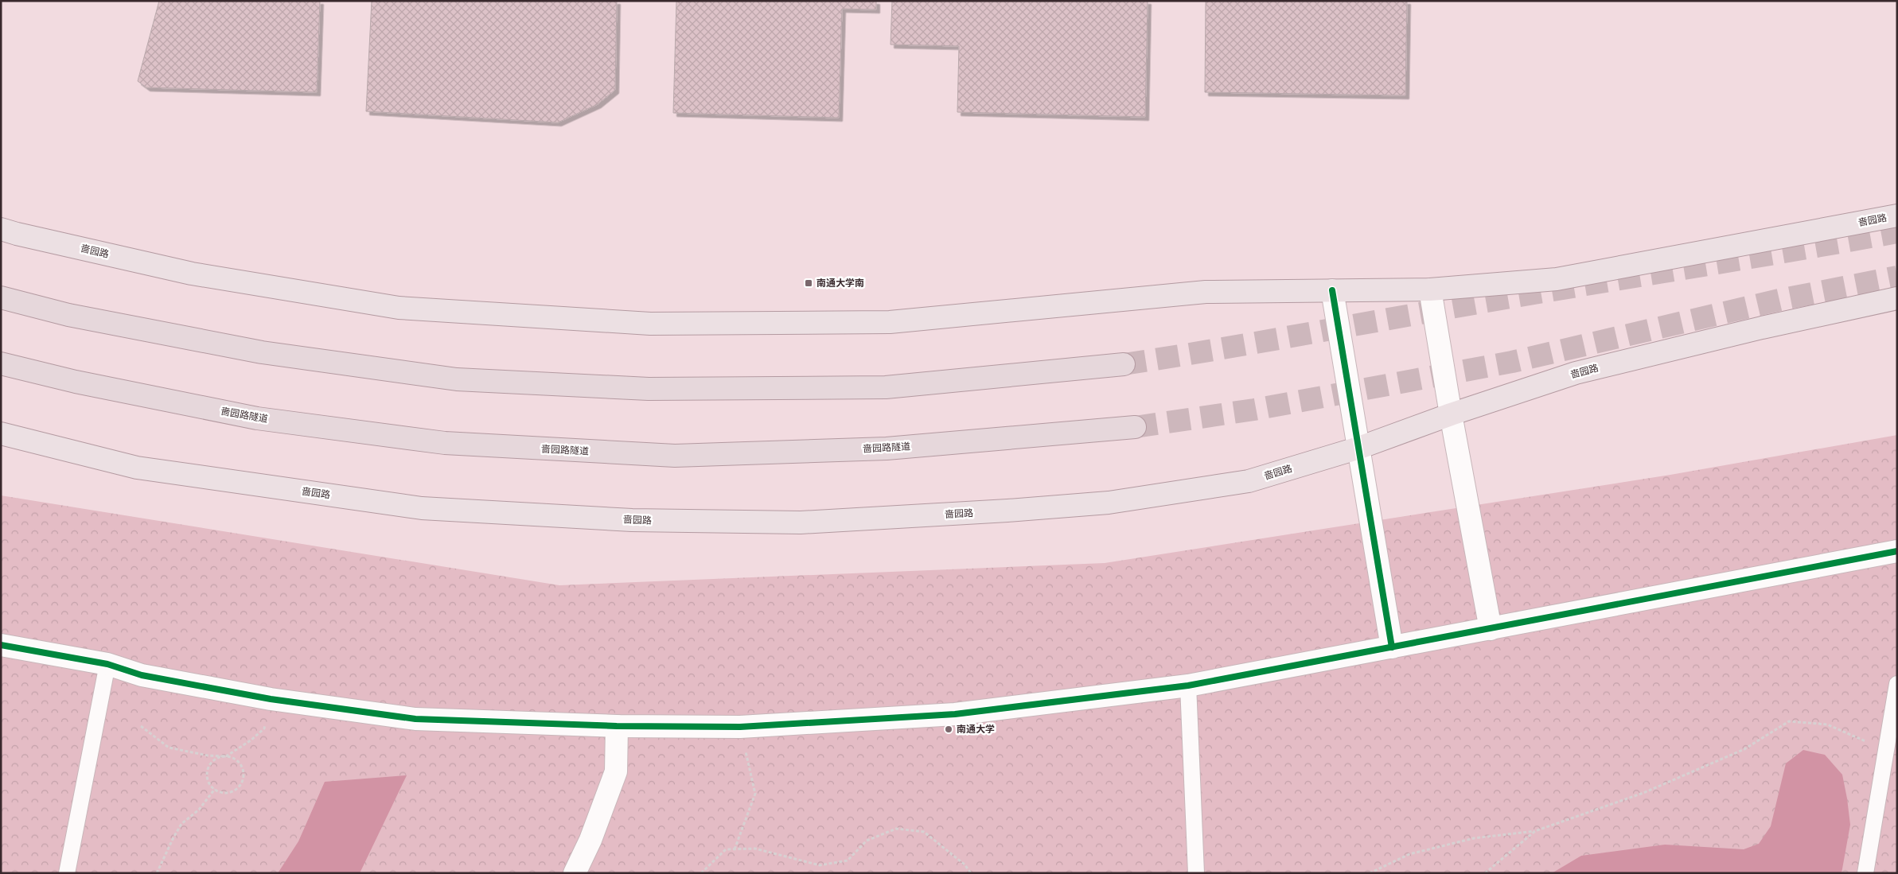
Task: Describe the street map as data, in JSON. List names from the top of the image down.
{
  "streets": {
    "highway": ["啬园路隧道"],
    "main road": ["啬园路"]
  },
  "places": {
    "transit": ["南通大学南"],
    "other": ["南通大学"]
  }
}
